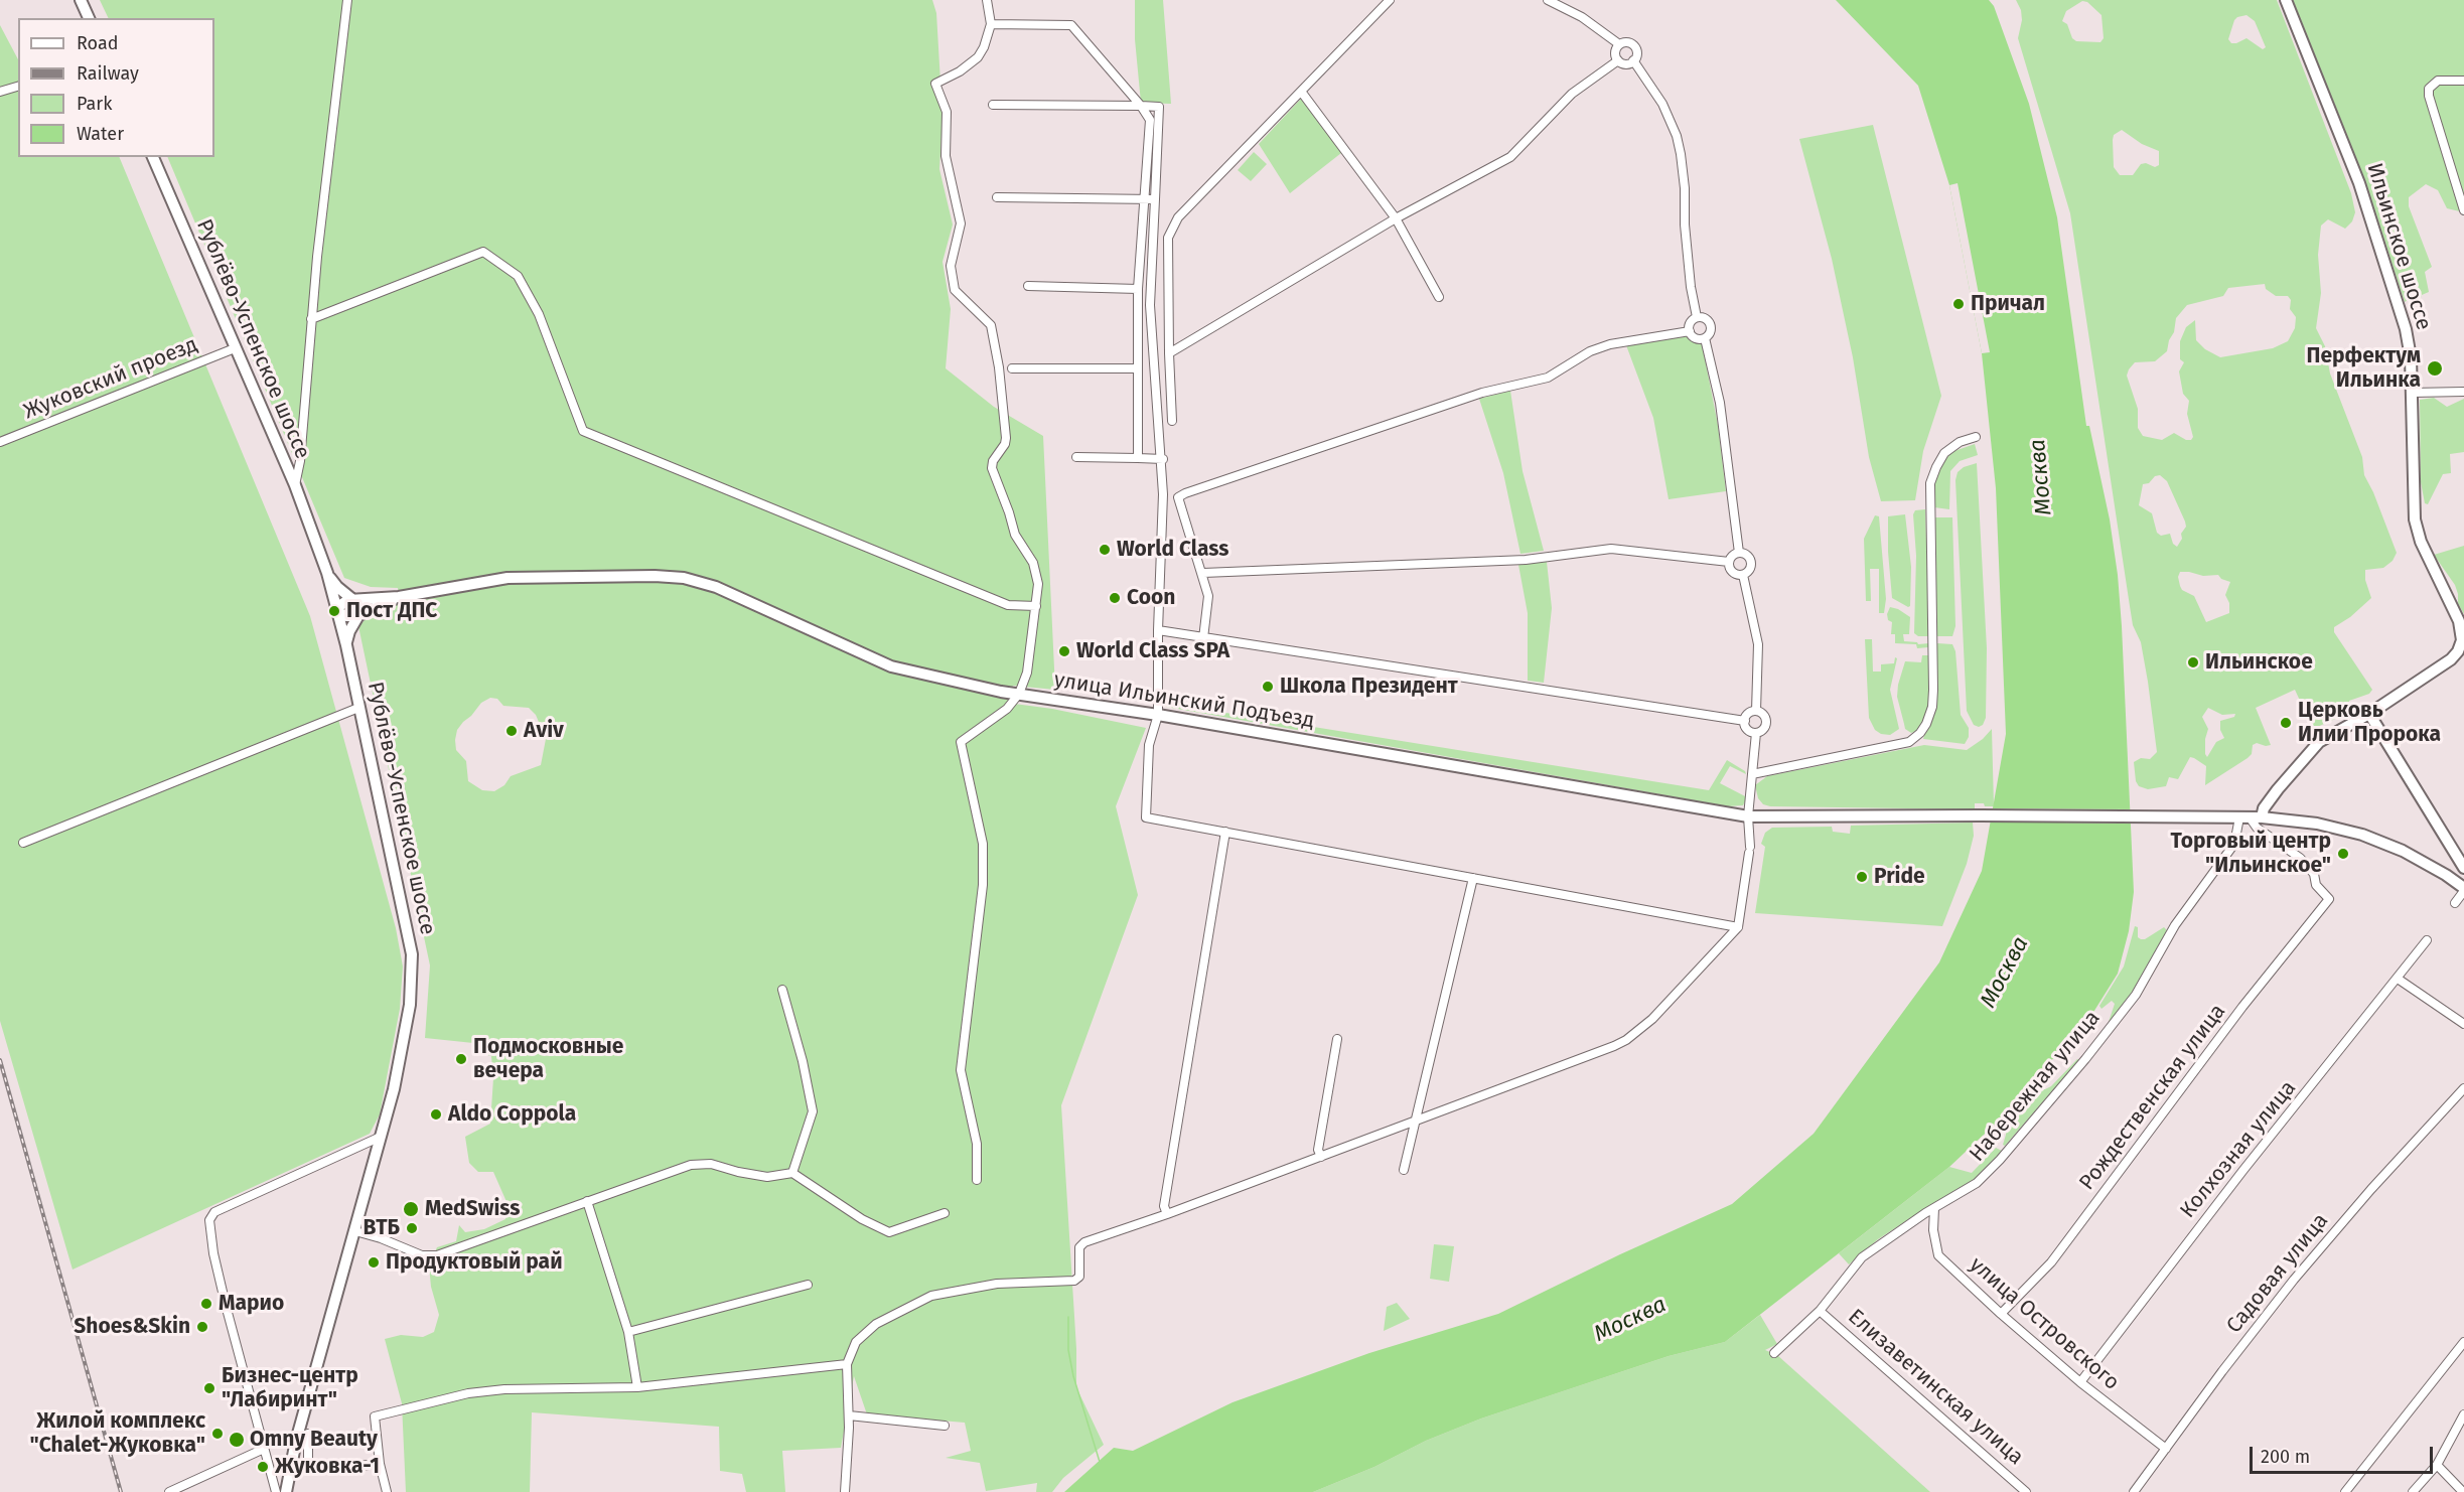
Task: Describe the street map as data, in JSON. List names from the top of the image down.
{
  "streets": {
    "main road": ["Ильинское шоссе", "Рублёво-Успенское шоссе", "улица Ильинский Подъезд"],
    "street": [
      "Жуковский проезд",
      "Набережная улица",
      "Рождественская улица",
      "Колхозная улица",
      "Садовая улица",
      "улица Островского",
      "Елизаветинская улица"
    ]
  },
  "crossings": [
    ["Рублёво-Успенское шоссе", "Жуковский проезд"],
    ["улица Ильинский Подъезд", "Набережная улица"],
    ["улица Ильинский Подъезд", "Рождественская улица"],
    ["Набережная улица", "Рождественская улица"],
    ["Набережная улица", "улица Островского"],
    ["Набережная улица", "Елизаветинская улица"],
    ["Рождественская улица", "улица Островского"],
    ["Колхозная улица", "улица Островского"],
    ["Садовая улица", "улица Островского"]
  ],
  "water": ["Москва"],
  "places": [
    "Причал",
    "Перфектум Ильинка",
    "World Class",
    "Coon",
    "Пост ДПС",
    "World Class SPA",
    "Ильинское",
    "Школа Президент",
    "Церковь Илии Пророка",
    "Aviv",
    "Торговый центр \"Ильинское\"",
    "Pride",
    "Подмосковные вечера",
    "Aldo Coppola",
    "MedSwiss",
    "ВТБ",
    "Продуктовый рай",
    "Марио",
    "Shoes&Skin",
    "Бизнес-центр \"Лабиринт\"",
    "Жилой комплекс \"Chalet-Жуковка\"",
    "Omny Beauty",
    "Жуковка-1"
  ],
  "legend": [
    "Road",
    "Railway",
    "Park",
    "Water"
  ],
  "scale_bar": "200 m"
}
